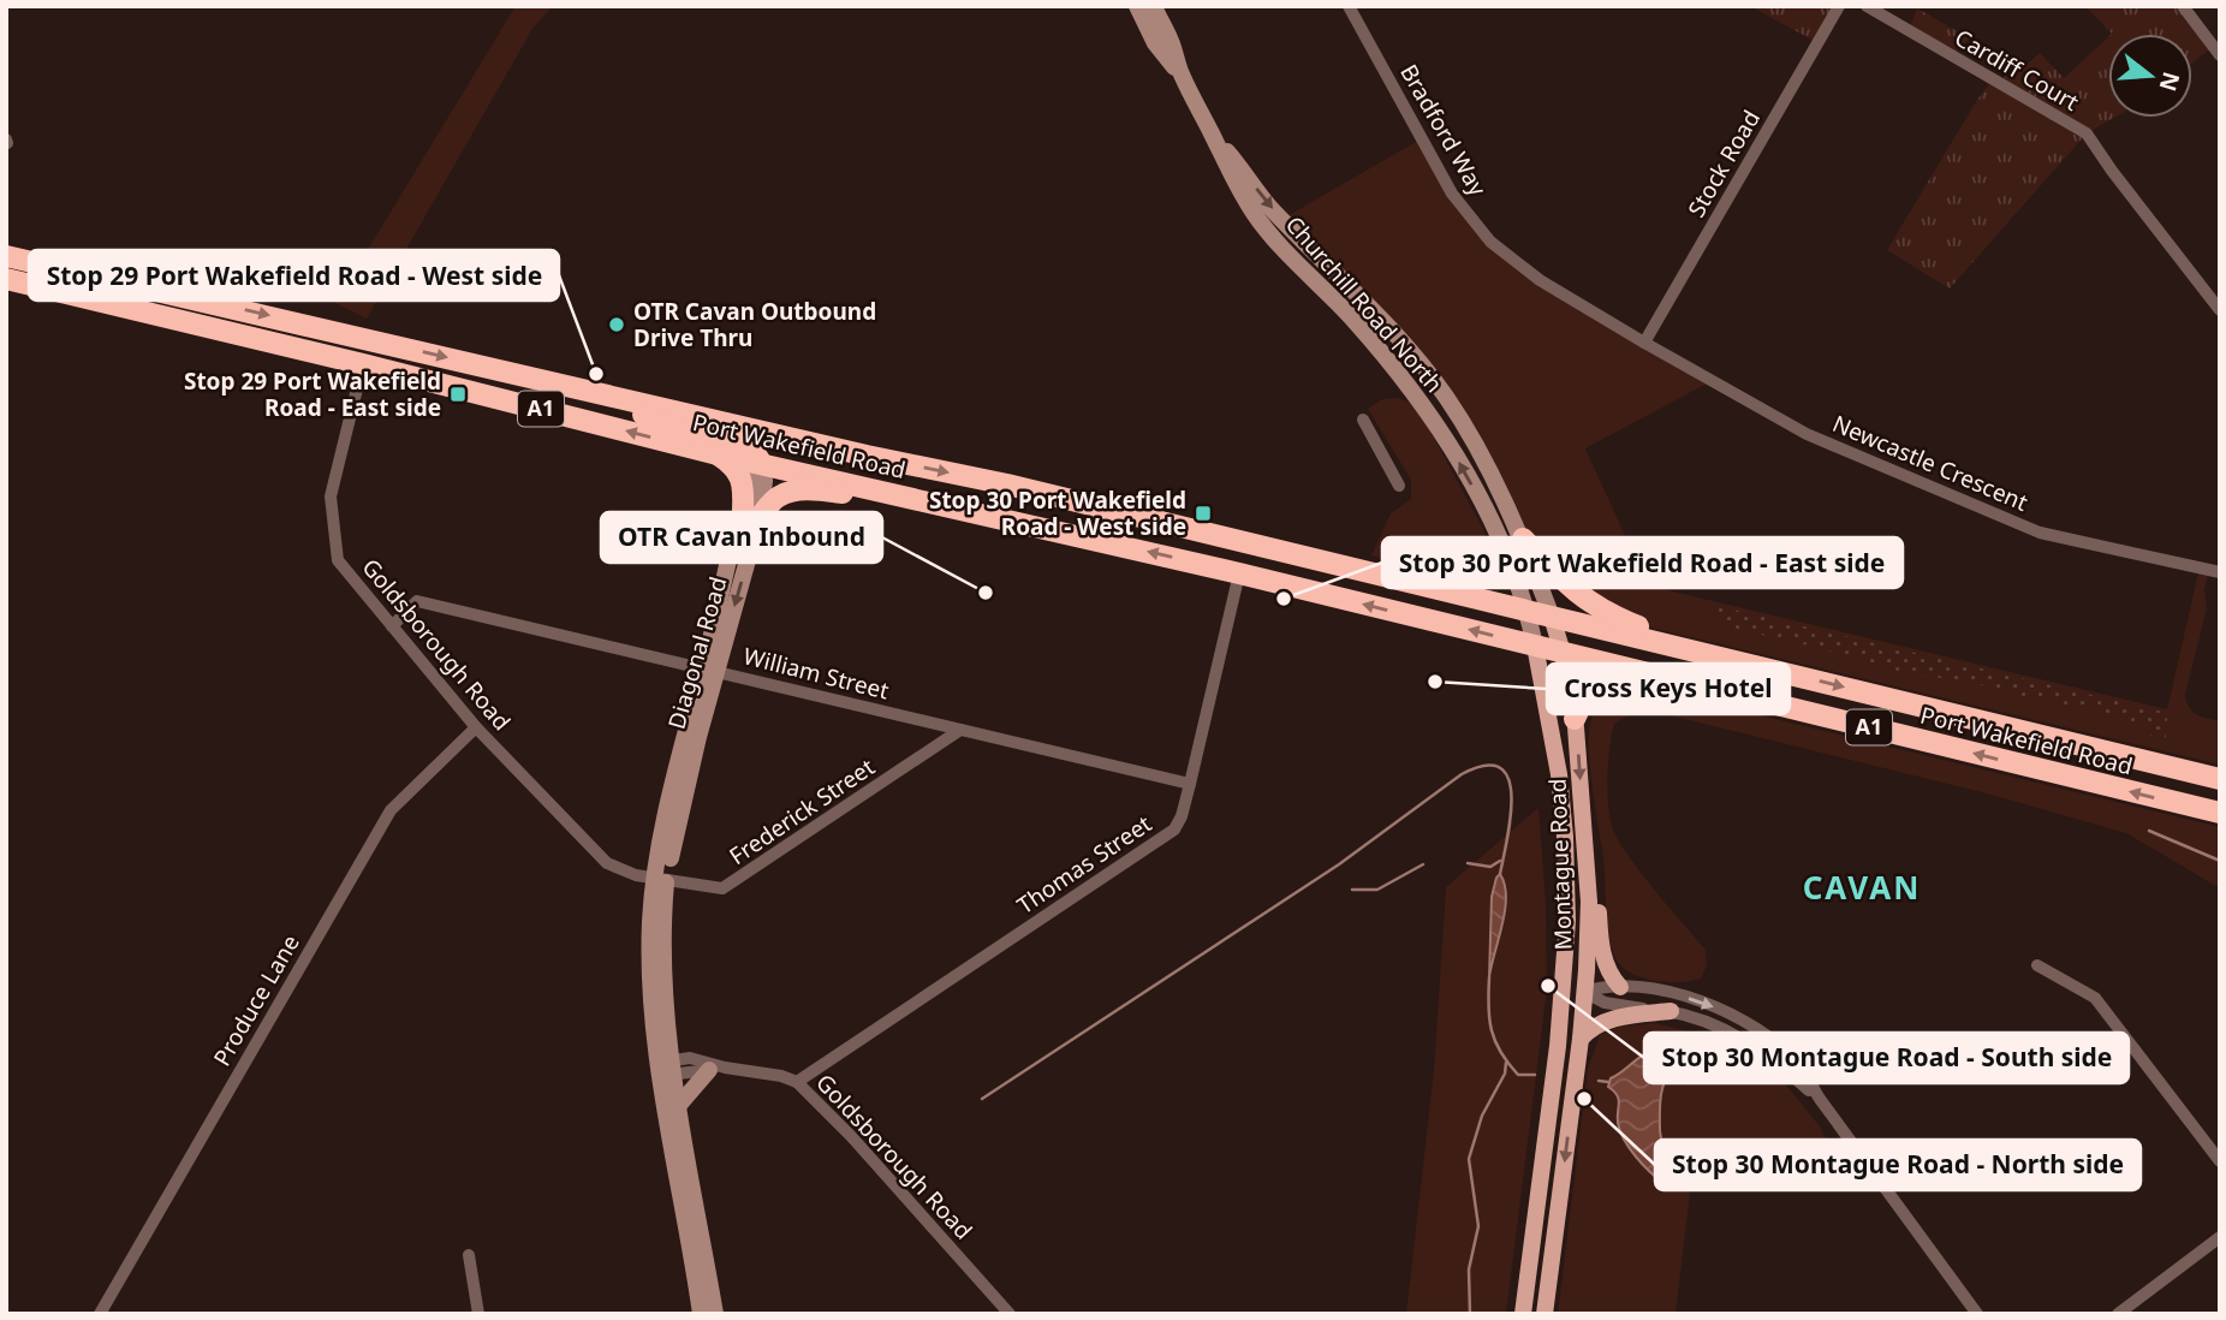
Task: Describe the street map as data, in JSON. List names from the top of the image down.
{
  "streets": {
    "highway": ["A1", "Port Wakefield Road"],
    "main road": ["Montague Road"],
    "street": [
      "Cardiff Court",
      "Bradford Way",
      "Stock Road",
      "Churchill Road North",
      "Newcastle Crescent",
      "Goldsborough Road",
      "Diagonal Road",
      "William Street",
      "Frederick Street",
      "Thomas Street",
      "Produce Lane"
    ]
  },
  "crossings": [
    ["Bradford Way", "Stock Road"],
    ["Bradford Way", "Newcastle Crescent"],
    ["Stock Road", "Newcastle Crescent"],
    ["Churchill Road North", "Port Wakefield Road"],
    ["Churchill Road North", "Montague Road"],
    ["Port Wakefield Road", "Goldsborough Road"],
    ["Port Wakefield Road", "Diagonal Road"],
    ["Port Wakefield Road", "Thomas Street"],
    ["Port Wakefield Road", "Montague Road"],
    ["Goldsborough Road", "Diagonal Road"],
    ["Goldsborough Road", "William Street"],
    ["Goldsborough Road", "Frederick Street"],
    ["Goldsborough Road", "Thomas Street"],
    ["Goldsborough Road", "Produce Lane"],
    ["Diagonal Road", "William Street"],
    ["Diagonal Road", "Frederick Street"],
    ["William Street", "Frederick Street"],
    ["William Street", "Thomas Street"]
  ],
  "districts": ["CAVAN"],
  "places": {
    "other": [
      "OTR Cavan Outbound Drive Thru",
      "Stop 29 Port Wakefield Road - West side",
      "OTR Cavan Inbound",
      "Stop 30 Port Wakefield Road - East side",
      "Cross Keys Hotel",
      "Stop 30 Montague Road - South side",
      "Stop 30 Montague Road - North side"
    ],
    "transit": ["Stop 29 Port Wakefield Road - East side", "Stop 30 Port Wakefield Road - West side"]
  },
  "north": "right"
}
